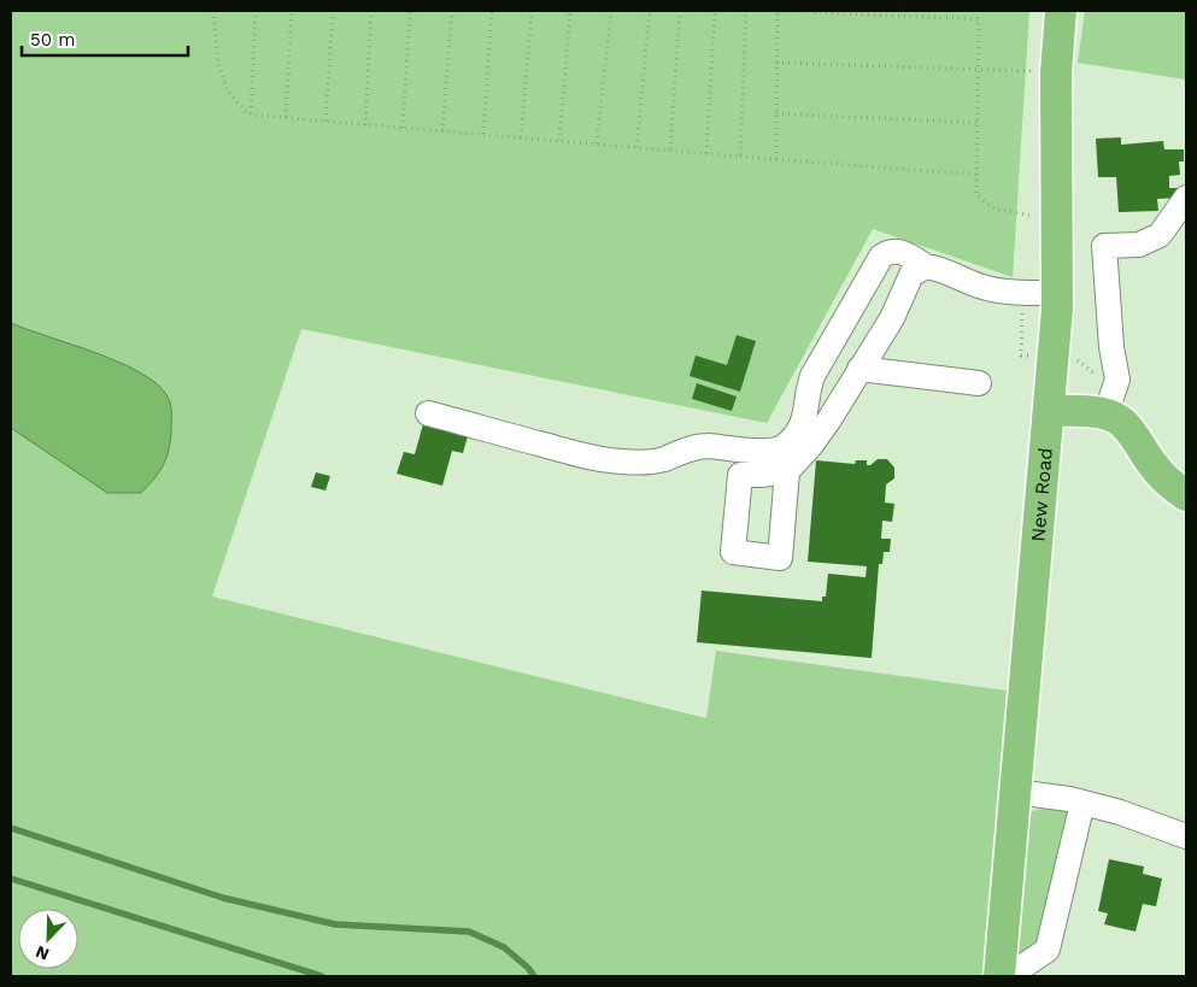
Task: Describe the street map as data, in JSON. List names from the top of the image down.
{
  "streets": {
    "main road": ["New Road"]
  },
  "scale_bar": "50 m",
  "north": "bottom left"
}
